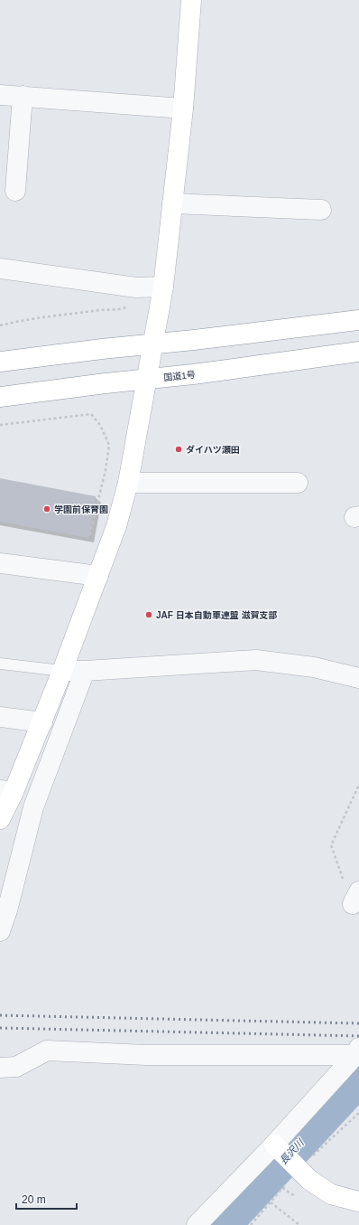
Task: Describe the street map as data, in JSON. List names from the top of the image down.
{
  "streets": {
    "main road": ["国道1号"]
  },
  "water": ["長沢川"],
  "places": ["ダイハツ瀬田", "学園前保育園", "JAF 日本自動車連盟 滋賀支部"],
  "scale_bar": "20 m"
}
